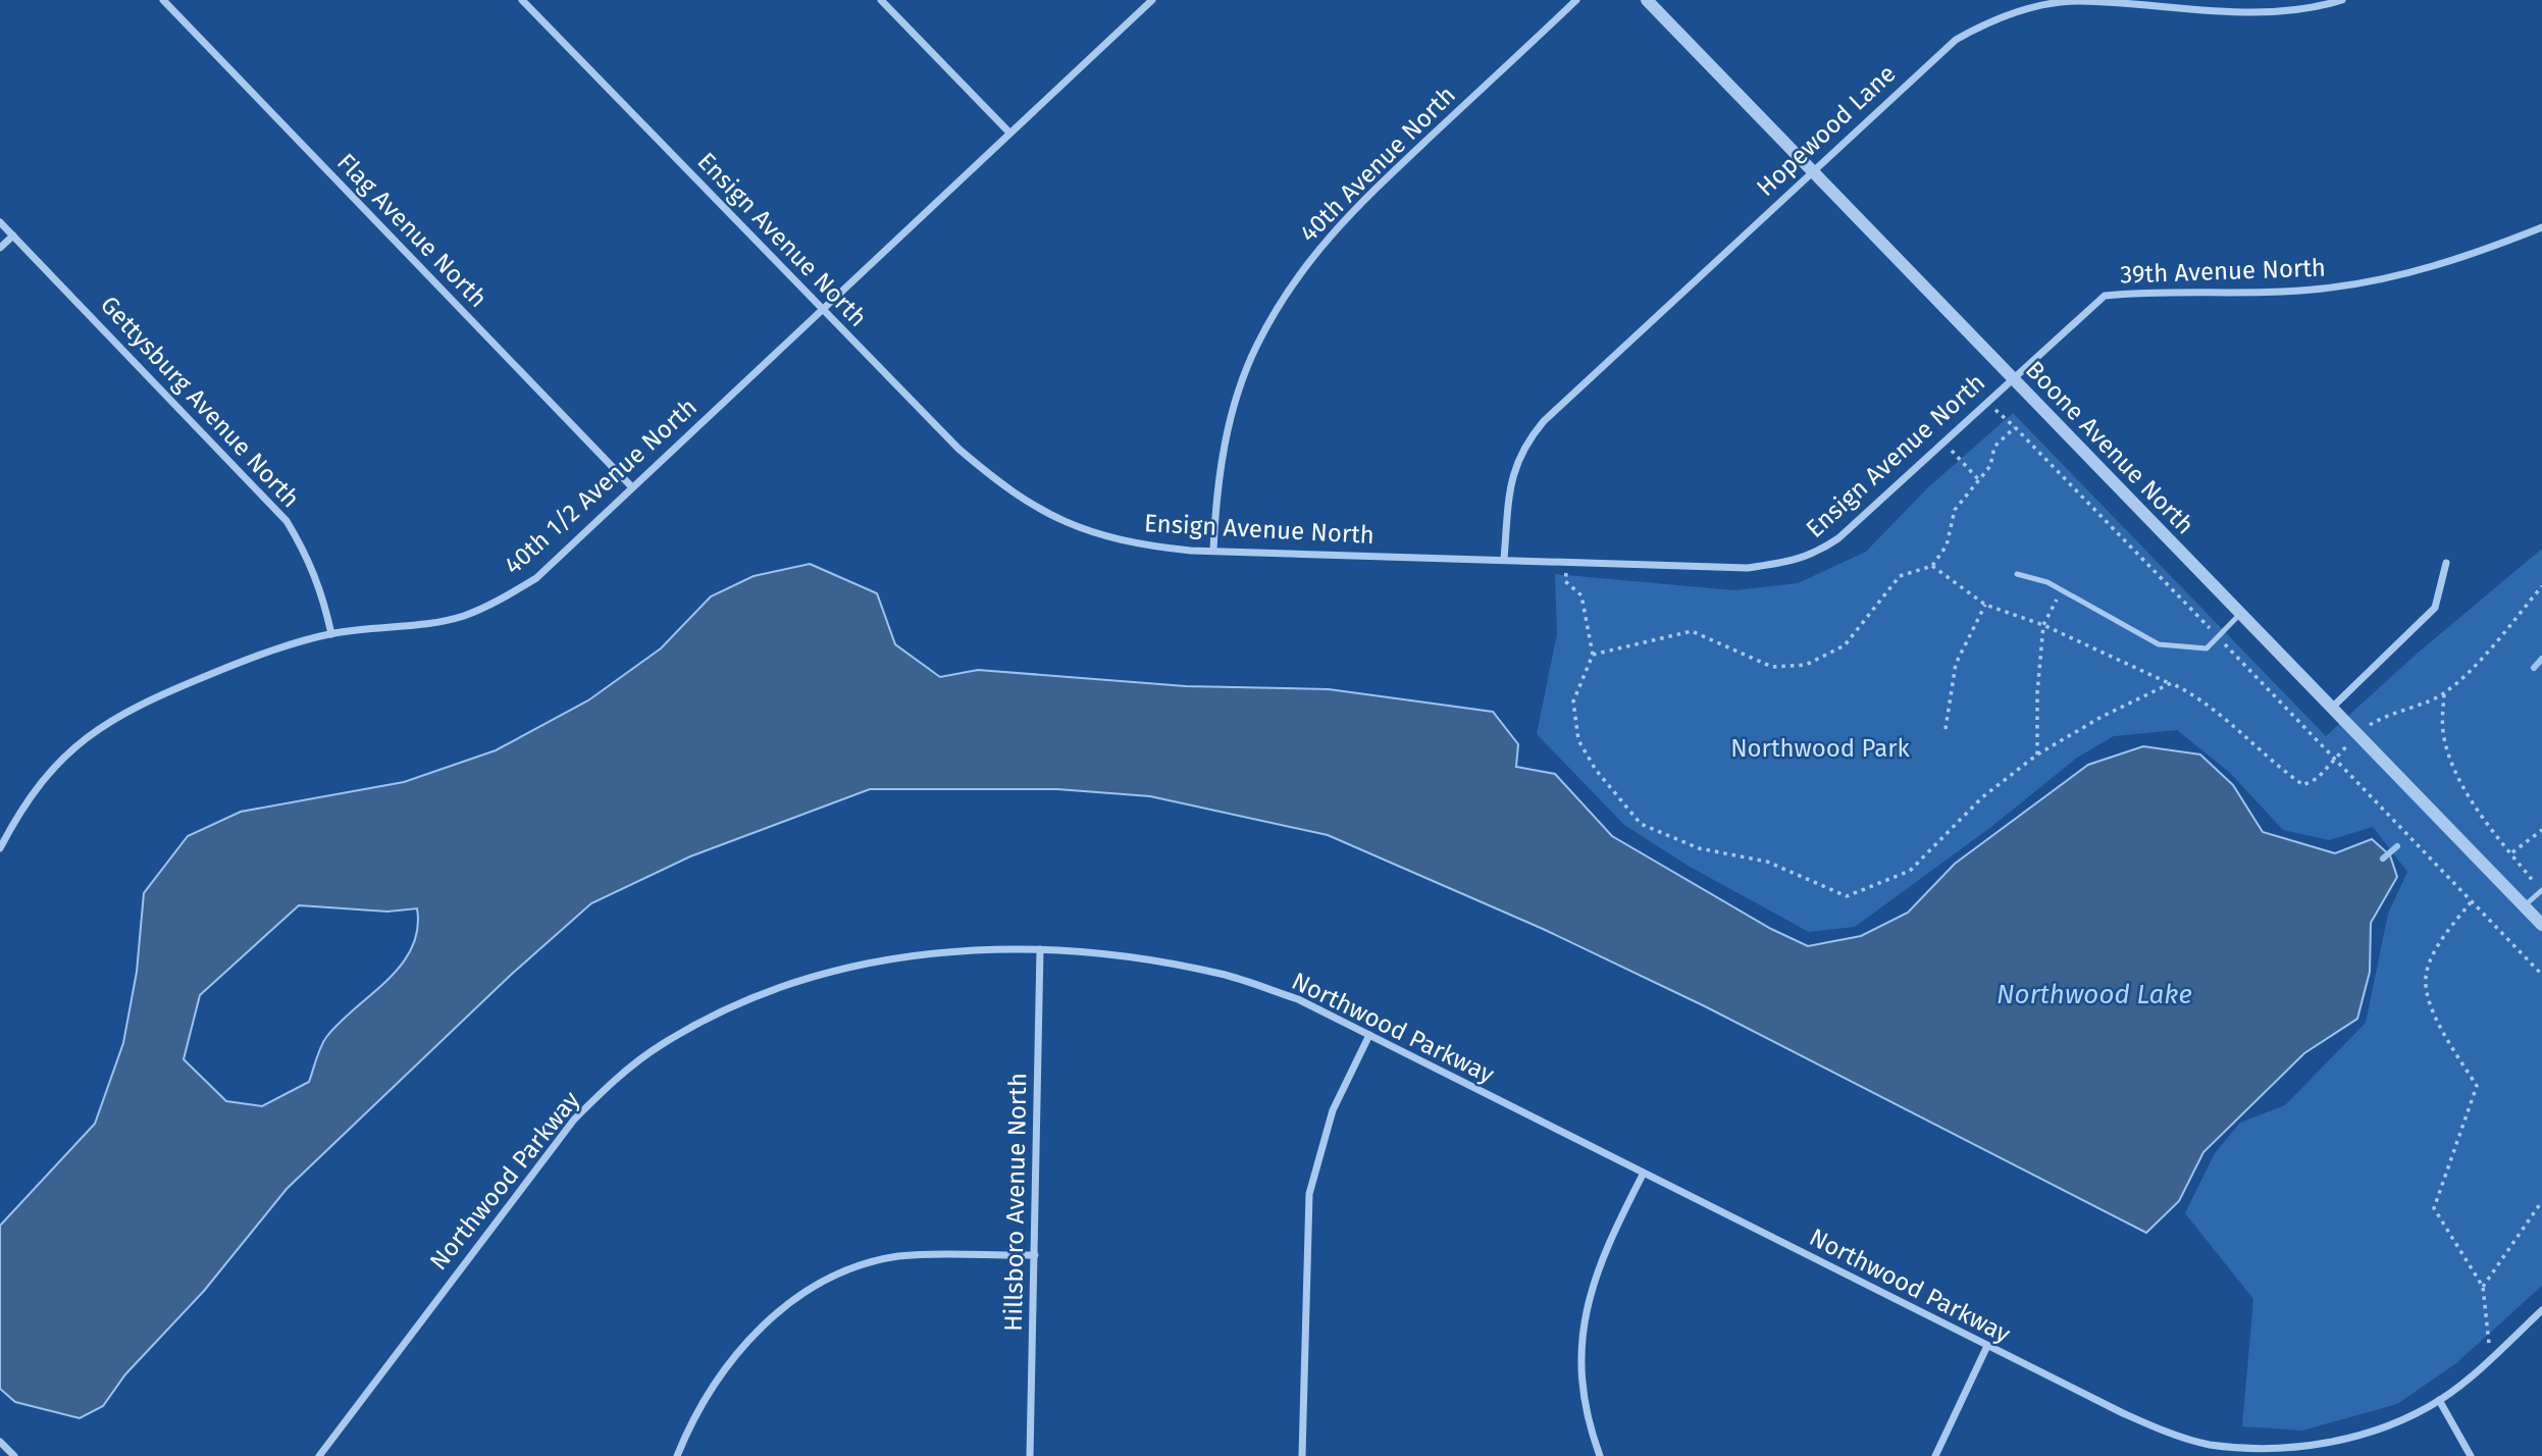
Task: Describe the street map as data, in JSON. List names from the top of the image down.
{
  "streets": {
    "street": [
      "Hopewood Lane",
      "40th Avenue North",
      "Flag Avenue North",
      "Ensign Avenue North",
      "39th Avenue North",
      "Gettysburg Avenue North",
      "Boone Avenue North",
      "40th 1/2 Avenue North",
      "Northwood Parkway",
      "Hillsboro Avenue North"
    ]
  },
  "crossings": [
    ["Hopewood Lane", "Ensign Avenue North"],
    ["Hopewood Lane", "Boone Avenue North"],
    ["40th Avenue North", "Ensign Avenue North"],
    ["Flag Avenue North", "40th 1/2 Avenue North"],
    ["Ensign Avenue North", "39th Avenue North"],
    ["Ensign Avenue North", "Boone Avenue North"],
    ["Ensign Avenue North", "40th 1/2 Avenue North"],
    ["39th Avenue North", "Boone Avenue North"],
    ["Gettysburg Avenue North", "40th 1/2 Avenue North"],
    ["Northwood Parkway", "Hillsboro Avenue North"]
  ],
  "water": ["Northwood Lake"],
  "parks": ["Northwood Park"]
}
